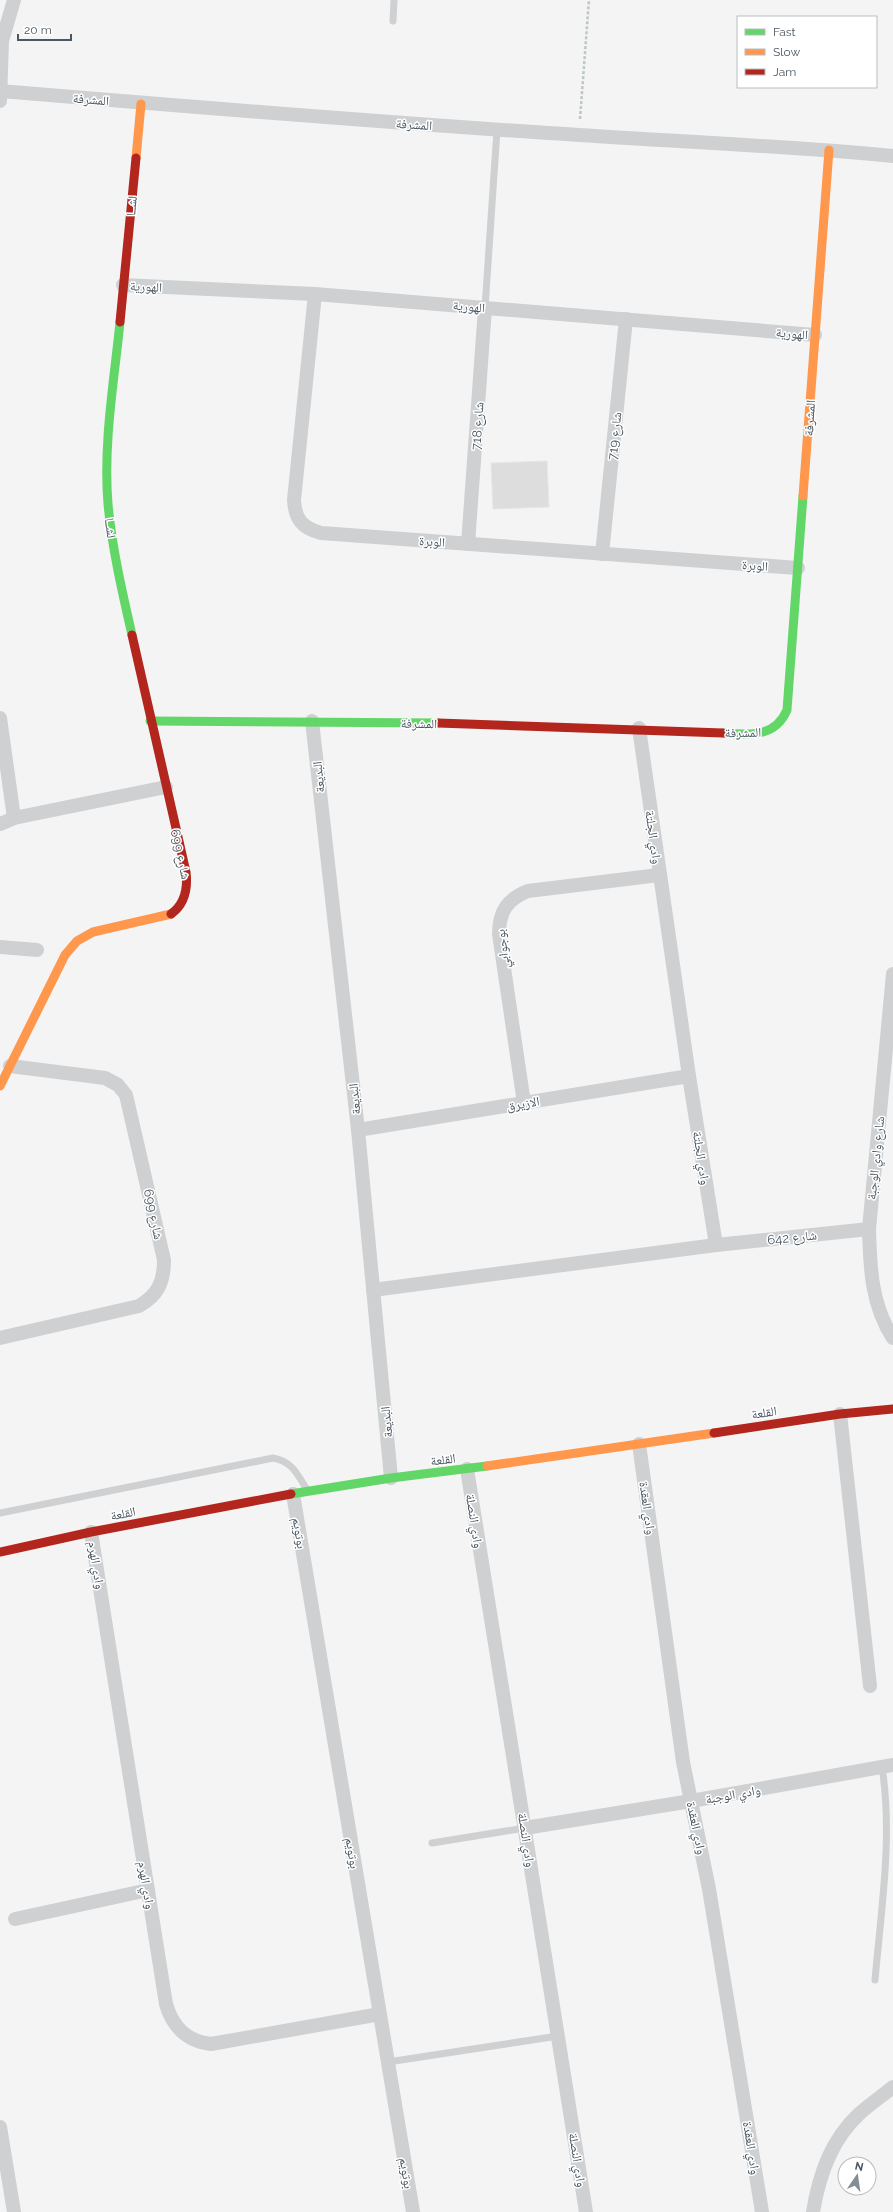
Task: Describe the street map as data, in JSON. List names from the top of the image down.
{
  "streets": {
    "street": [
      "المشرفة",
      "لشــا",
      "الهورية",
      "شارع 718",
      "شارع 719",
      "الوبرة",
      "البديعة",
      "وادي الجلتة",
      "شارع 699",
      "بوجوابي",
      "الازيرق",
      "شارع وادي الوجبة",
      "شارع 642",
      "القلعة",
      "وادي العقدة",
      "وادي النصلة",
      "بوتويم",
      "وادي الهرم",
      "وادي الوجبة"
    ]
  },
  "crossings": [
    ["المشرفة", "لشــا"],
    ["المشرفة", "الهورية"],
    ["المشرفة", "الوبرة"],
    ["المشرفة", "البديعة"],
    ["المشرفة", "وادي الجلتة"],
    ["لشــا", "الهورية"],
    ["لشــا", "شارع 699"],
    ["الهورية", "شارع 718"],
    ["الهورية", "شارع 719"],
    ["الهورية", "الوبرة"],
    ["شارع 718", "الوبرة"],
    ["شارع 719", "الوبرة"],
    ["البديعة", "الازيرق"],
    ["البديعة", "القلعة"],
    ["وادي الجلتة", "بوجوابي"],
    ["وادي الجلتة", "الازيرق"],
    ["وادي الجلتة", "شارع 642"],
    ["بوجوابي", "الازيرق"],
    ["شارع وادي الوجبة", "شارع 642"],
    ["القلعة", "وادي العقدة"],
    ["القلعة", "وادي النصلة"],
    ["القلعة", "بوتويم"],
    ["القلعة", "وادي الهرم"],
    ["وادي العقدة", "وادي الوجبة"],
    ["وادي النصلة", "وادي الوجبة"],
    ["بوتويم", "وادي الهرم"]
  ],
  "legend": ["Fast", "Slow", "Jam"],
  "scale_bar": "20 m",
  "north": "top"
}
